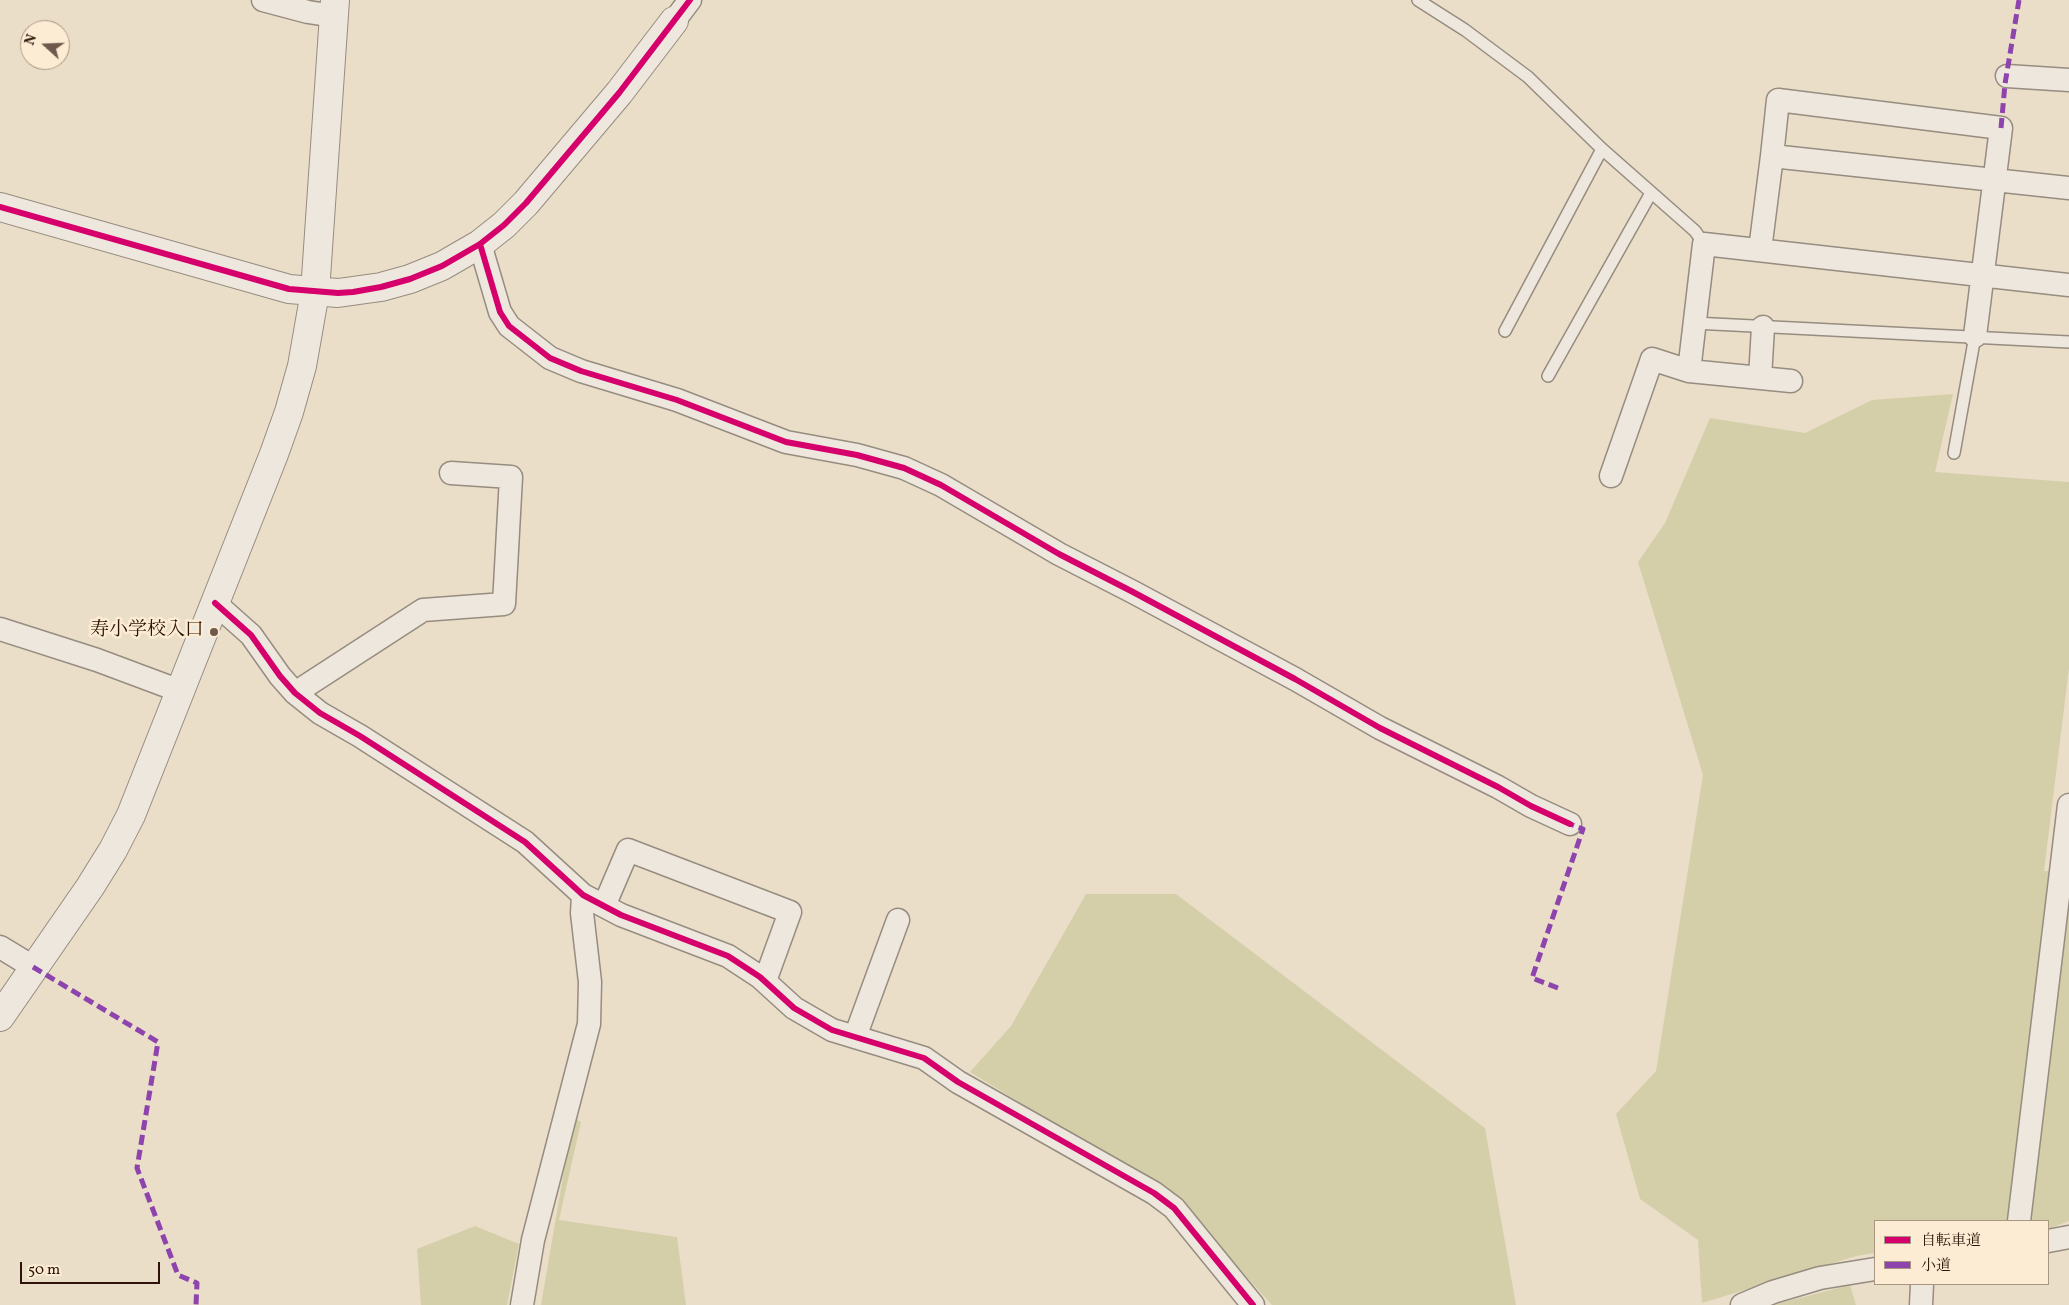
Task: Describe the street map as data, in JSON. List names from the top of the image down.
{
  "places": ["寿小学校入口"],
  "legend": ["自転車道", "小道"],
  "scale_bar": "50 m",
  "north": "left"
}
